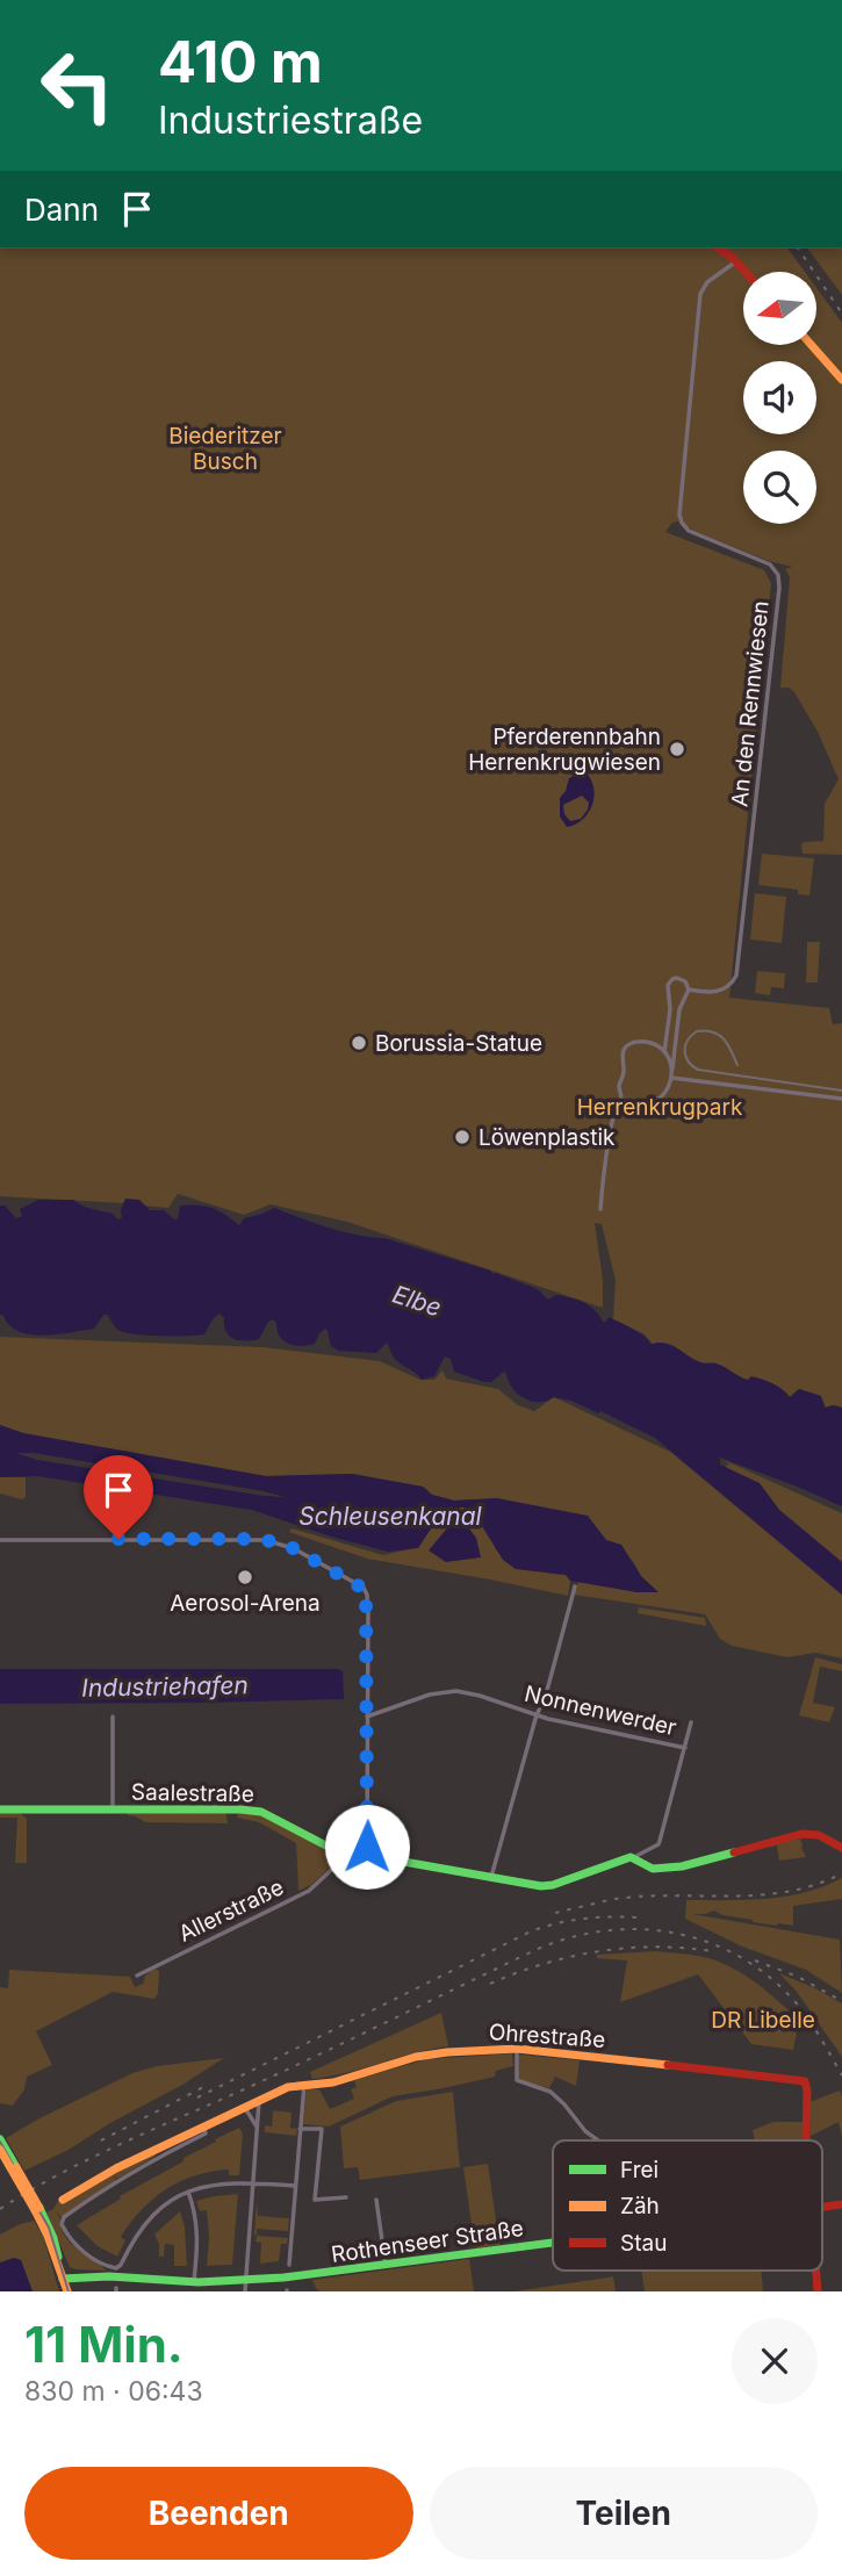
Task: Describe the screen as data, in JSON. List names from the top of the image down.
{
  "streets": {
    "street": [
      "An den Rennwiesen",
      "Nonnenwerder",
      "Saalestraße",
      "Allerstraße",
      "Ohrestraße",
      "Rothenseer Straße"
    ]
  },
  "crossings": [
    ["Saalestraße", "Allerstraße"]
  ],
  "water": ["Elbe", "Schleusenkanal", "Industriehafen"],
  "parks": ["Biederitzer Busch", "Herrenkrugpark", "DR Libelle"],
  "places": [
    "Pferderennbahn Herrenkrugwiesen",
    "Borussia-Statue",
    "Löwenplastik",
    "Aerosol-Arena"
  ],
  "legend": ["Frei", "Zäh", "Stau"],
  "north": "left",
  "page": {
    "turn": ["410 m", "Industriestraße"],
    "then": "Dann",
    "heading": ["11 Min.", "830 m · 06:43"],
    "buttons": ["Beenden", "Teilen"]
  }
}
